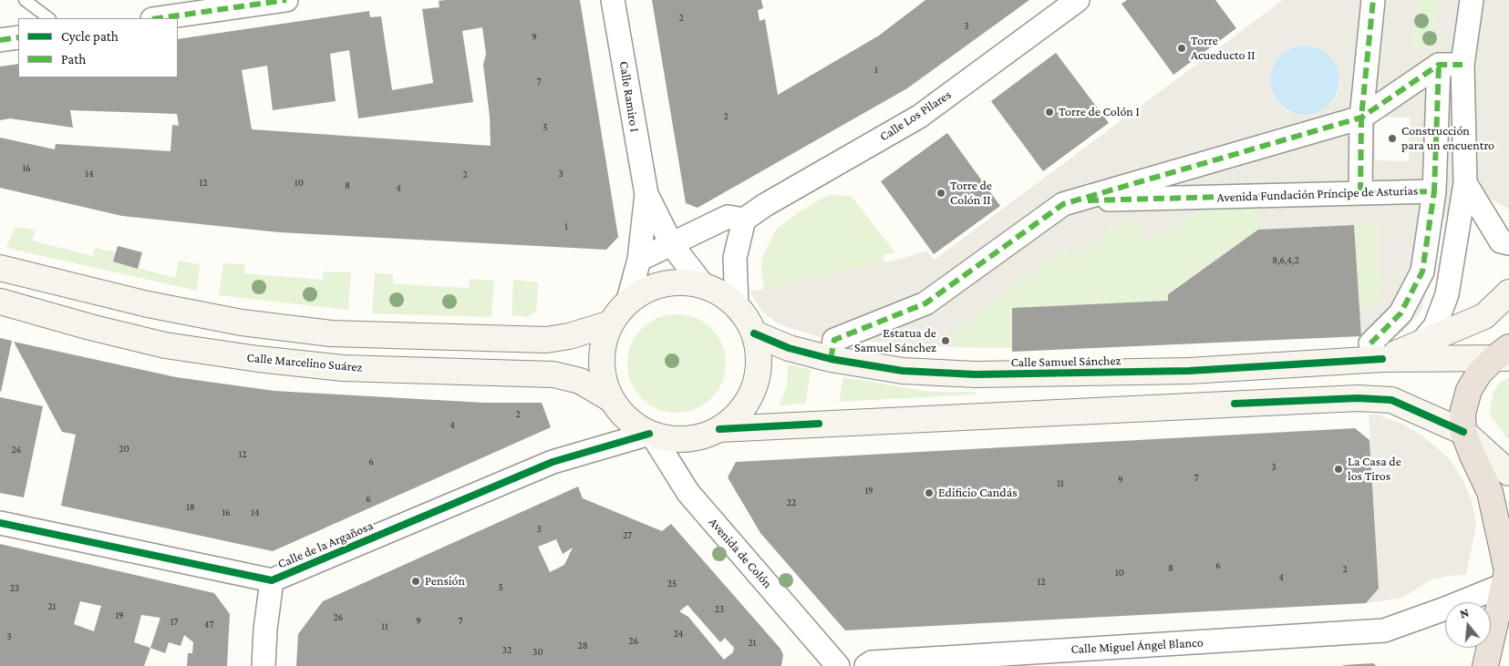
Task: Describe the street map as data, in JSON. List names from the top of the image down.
{
  "streets": {
    "main road": ["Calle Samuel Sánchez", "Calle Marcelino Suárez"],
    "street": [
      "Calle Ramiro I",
      "Calle Los Pilares",
      "Avenida Fundación Príncipe de Asturias",
      "Calle de la Argañosa",
      "Avenida de Colón",
      "Calle Miguel Ángel Blanco"
    ]
  },
  "crossings": [
    ["Calle Ramiro I", "Calle Samuel Sánchez"],
    ["Calle Ramiro I", "Calle Marcelino Suárez"],
    ["Calle Ramiro I", "Calle de la Argañosa"],
    ["Calle Ramiro I", "Avenida de Colón"],
    ["Avenida Fundación Príncipe de Asturias", "Calle Samuel Sánchez"],
    ["Calle Samuel Sánchez", "Calle Marcelino Suárez"],
    ["Calle Samuel Sánchez", "Calle de la Argañosa"],
    ["Calle Samuel Sánchez", "Avenida de Colón"],
    ["Calle Marcelino Suárez", "Calle de la Argañosa"],
    ["Calle Marcelino Suárez", "Avenida de Colón"],
    ["Calle de la Argañosa", "Avenida de Colón"]
  ],
  "places": [
    "Torre Acueducto II",
    "Torre de Colón I",
    "Construcción para un encuentro",
    "Torre de Colón II",
    "Estatua de Samuel Sánchez",
    "La Casa de los Tiros",
    "Edificio Candás",
    "Pensión"
  ],
  "house_numbers": [
    "2",
    "3",
    "9",
    "1",
    "7",
    "2",
    "5",
    "16",
    "14",
    "3",
    "2",
    "12",
    "10",
    "8",
    "4",
    "1",
    "8,6,4,2",
    "2",
    "4",
    "20",
    "26",
    "12",
    "6",
    "3",
    "7",
    "9",
    "11",
    "19",
    "6",
    "22",
    "18",
    "16",
    "14",
    "3",
    "27",
    "6",
    "8",
    "2",
    "10",
    "4",
    "12",
    "25",
    "5",
    "23",
    "21",
    "23",
    "19",
    "26",
    "9",
    "7",
    "17",
    "47",
    "11",
    "24",
    "3",
    "26",
    "21",
    "28",
    "32",
    "30"
  ],
  "legend": ["Cycle path", "Path"],
  "north": "top"
}
